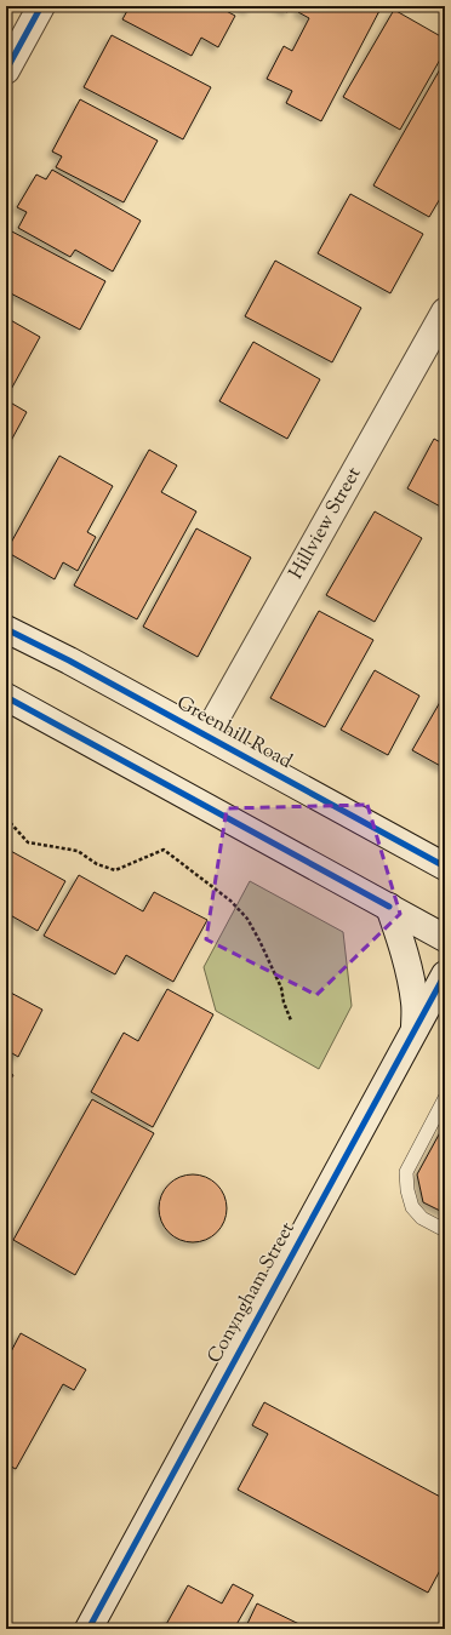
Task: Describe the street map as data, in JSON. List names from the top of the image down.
{
  "streets": {
    "street": ["Hillview Street", "Greenhill Road", "Conyngham Street"]
  },
  "crossings": [
    ["Hillview Street", "Greenhill Road"]
  ]
}
